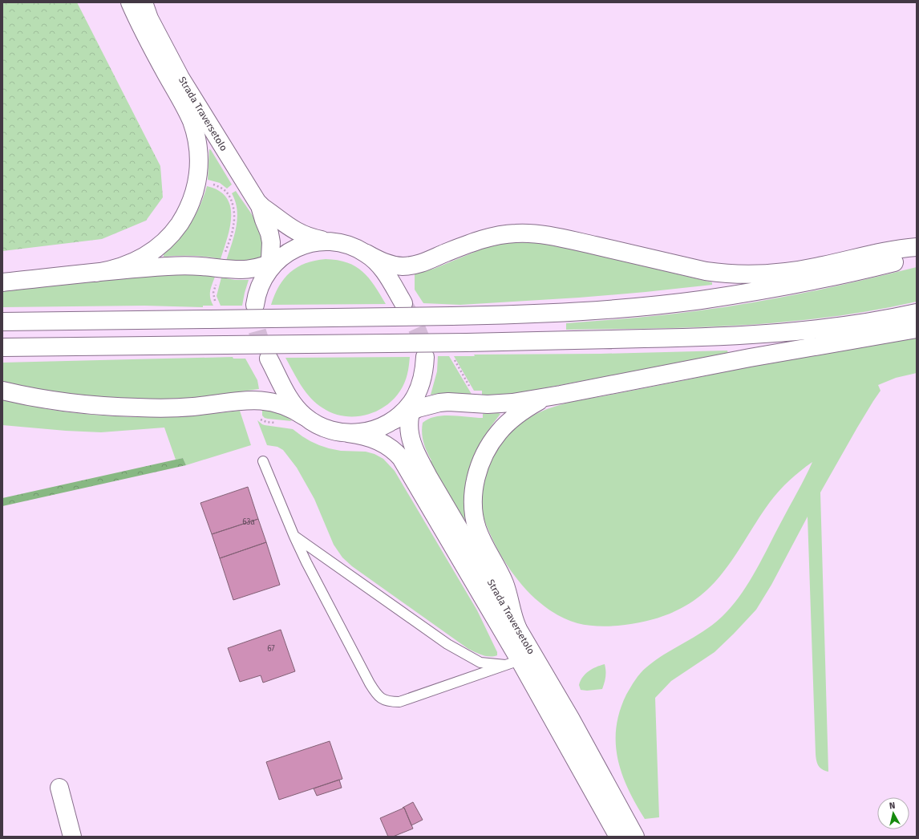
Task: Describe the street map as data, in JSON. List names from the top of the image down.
{
  "streets": {
    "main road": ["Strada Traversetolo"]
  },
  "house_numbers": ["63a", "67"],
  "north": "top"
}
